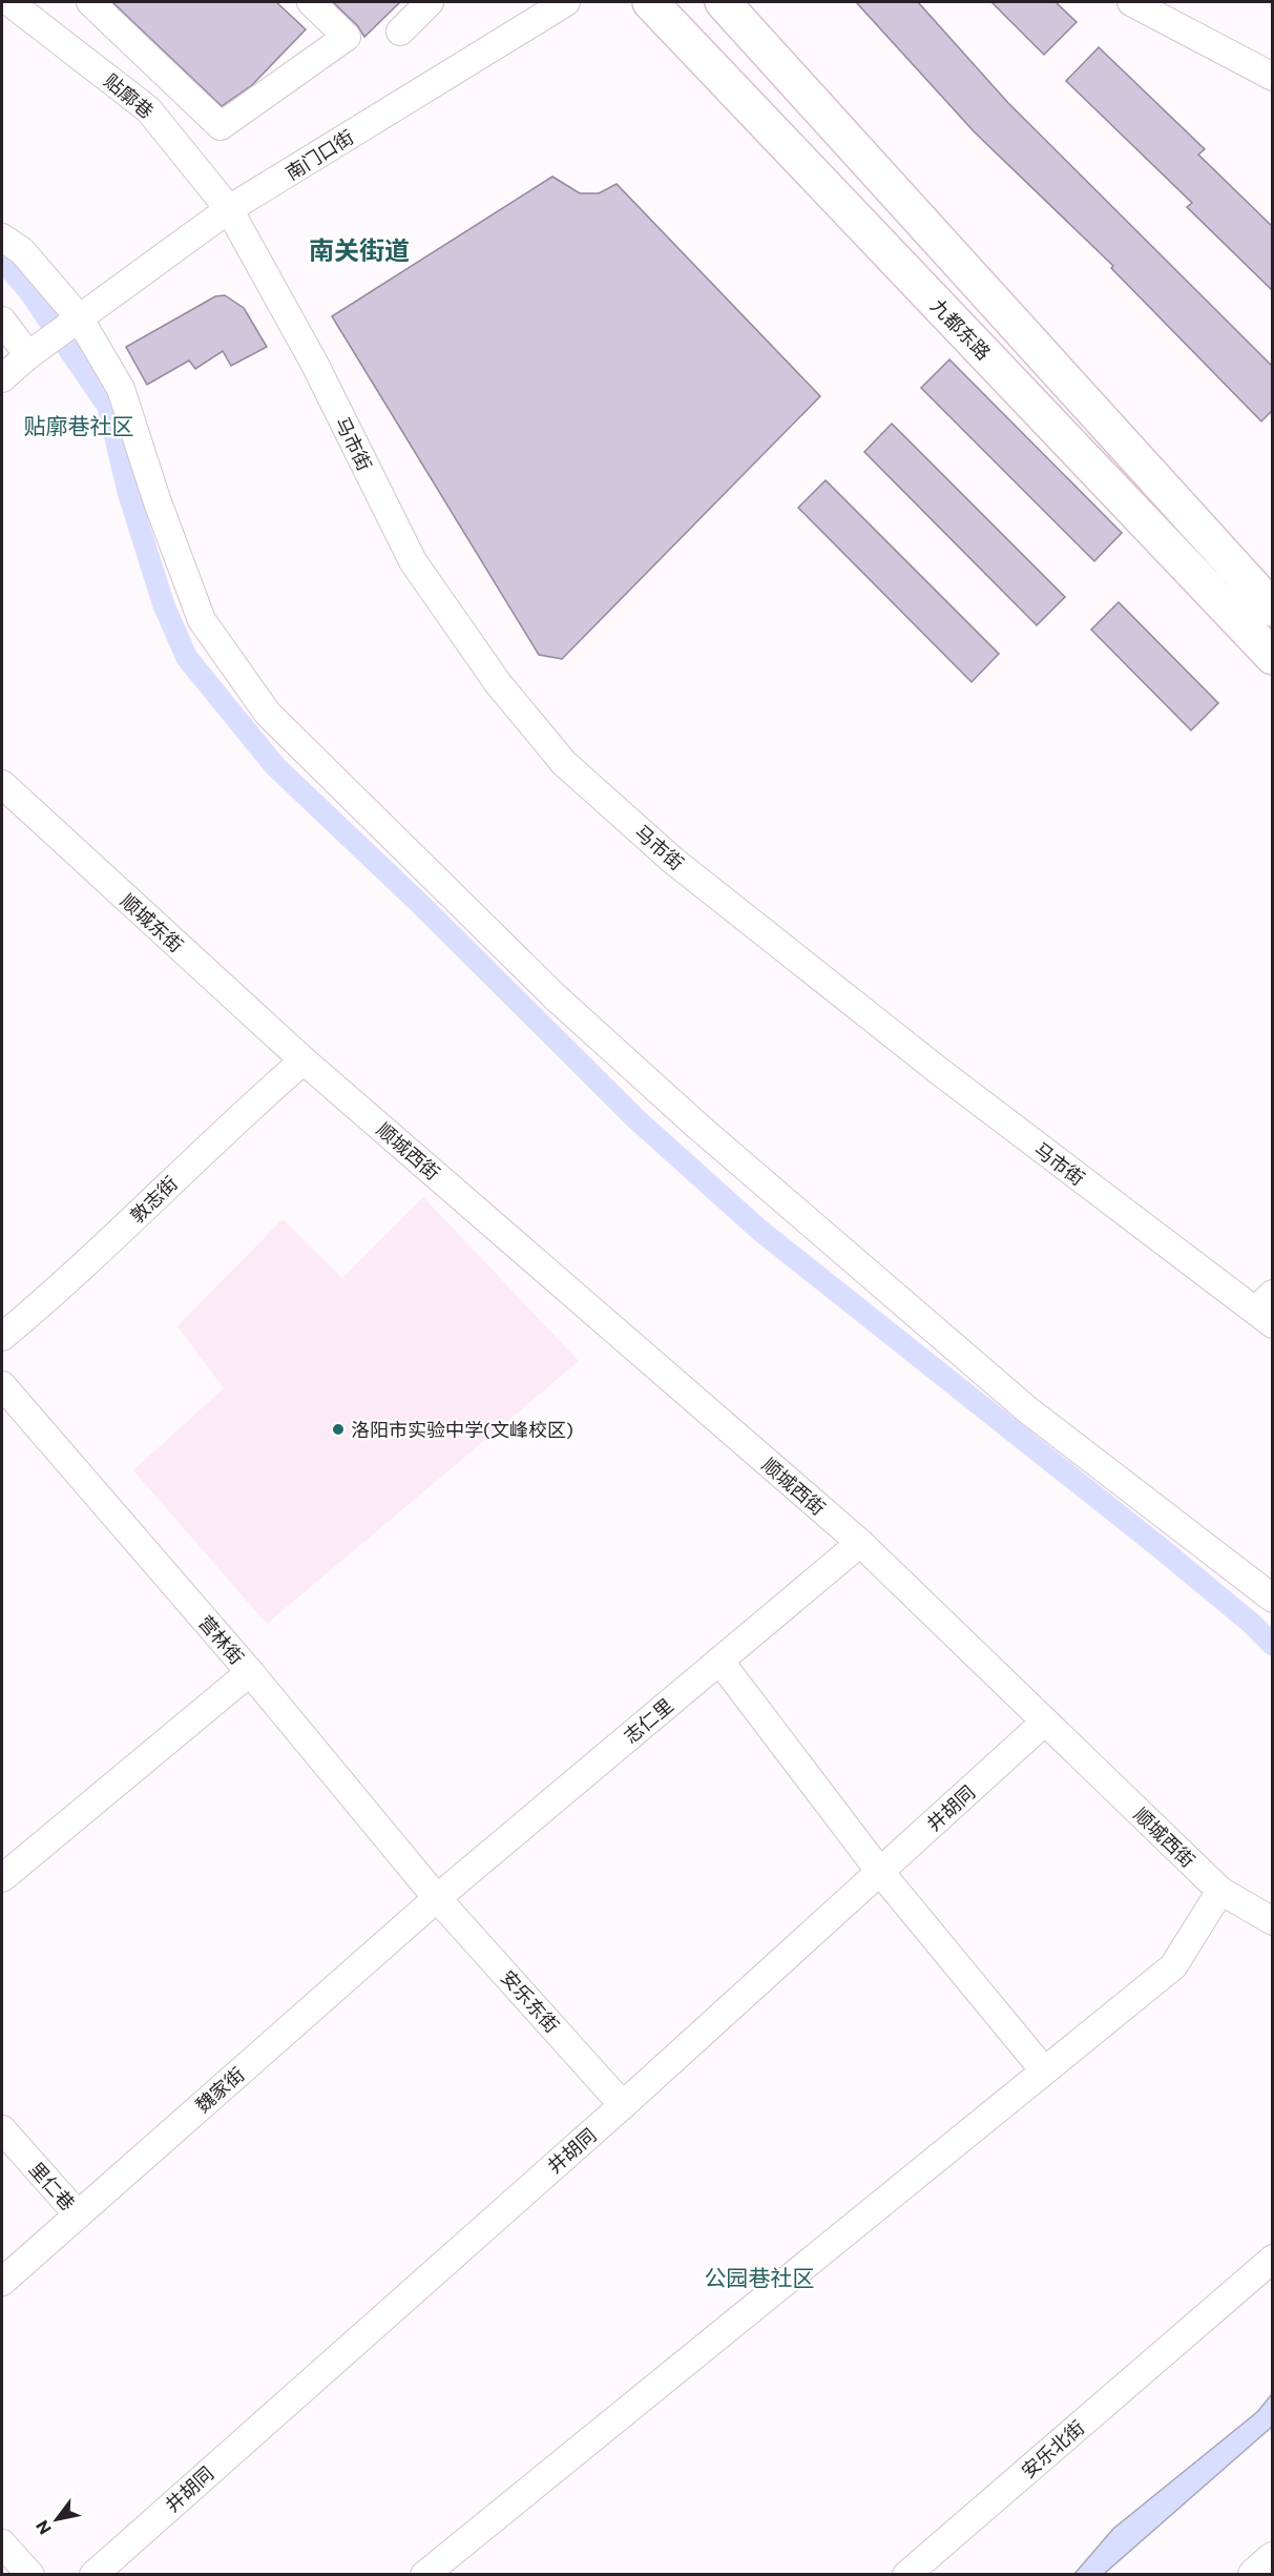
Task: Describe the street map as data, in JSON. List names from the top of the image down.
{
  "streets": {
    "highway": ["九都东路"],
    "street": [
      "贴廓巷",
      "南门口街",
      "马市街",
      "顺城东街",
      "顺城西街",
      "敦志街",
      "营林街",
      "志仁里",
      "井胡同",
      "安乐东街",
      "魏家街",
      "里仁巷",
      "安乐北街"
    ]
  },
  "crossings": [
    ["贴廓巷", "南门口街"],
    ["贴廓巷", "马市街"],
    ["南门口街", "马市街"],
    ["顺城东街", "顺城西街"],
    ["顺城东街", "敦志街"],
    ["顺城西街", "敦志街"],
    ["顺城西街", "志仁里"],
    ["顺城西街", "井胡同"],
    ["营林街", "志仁里"],
    ["营林街", "安乐东街"],
    ["营林街", "魏家街"],
    ["志仁里", "安乐东街"],
    ["志仁里", "魏家街"],
    ["井胡同", "安乐东街"],
    ["安乐东街", "魏家街"],
    ["魏家街", "里仁巷"]
  ],
  "districts": ["南关街道", "贴廓巷社区", "公园巷社区"],
  "places": ["洛阳市实验中学(文峰校区)"],
  "north": "bottom left"
}
